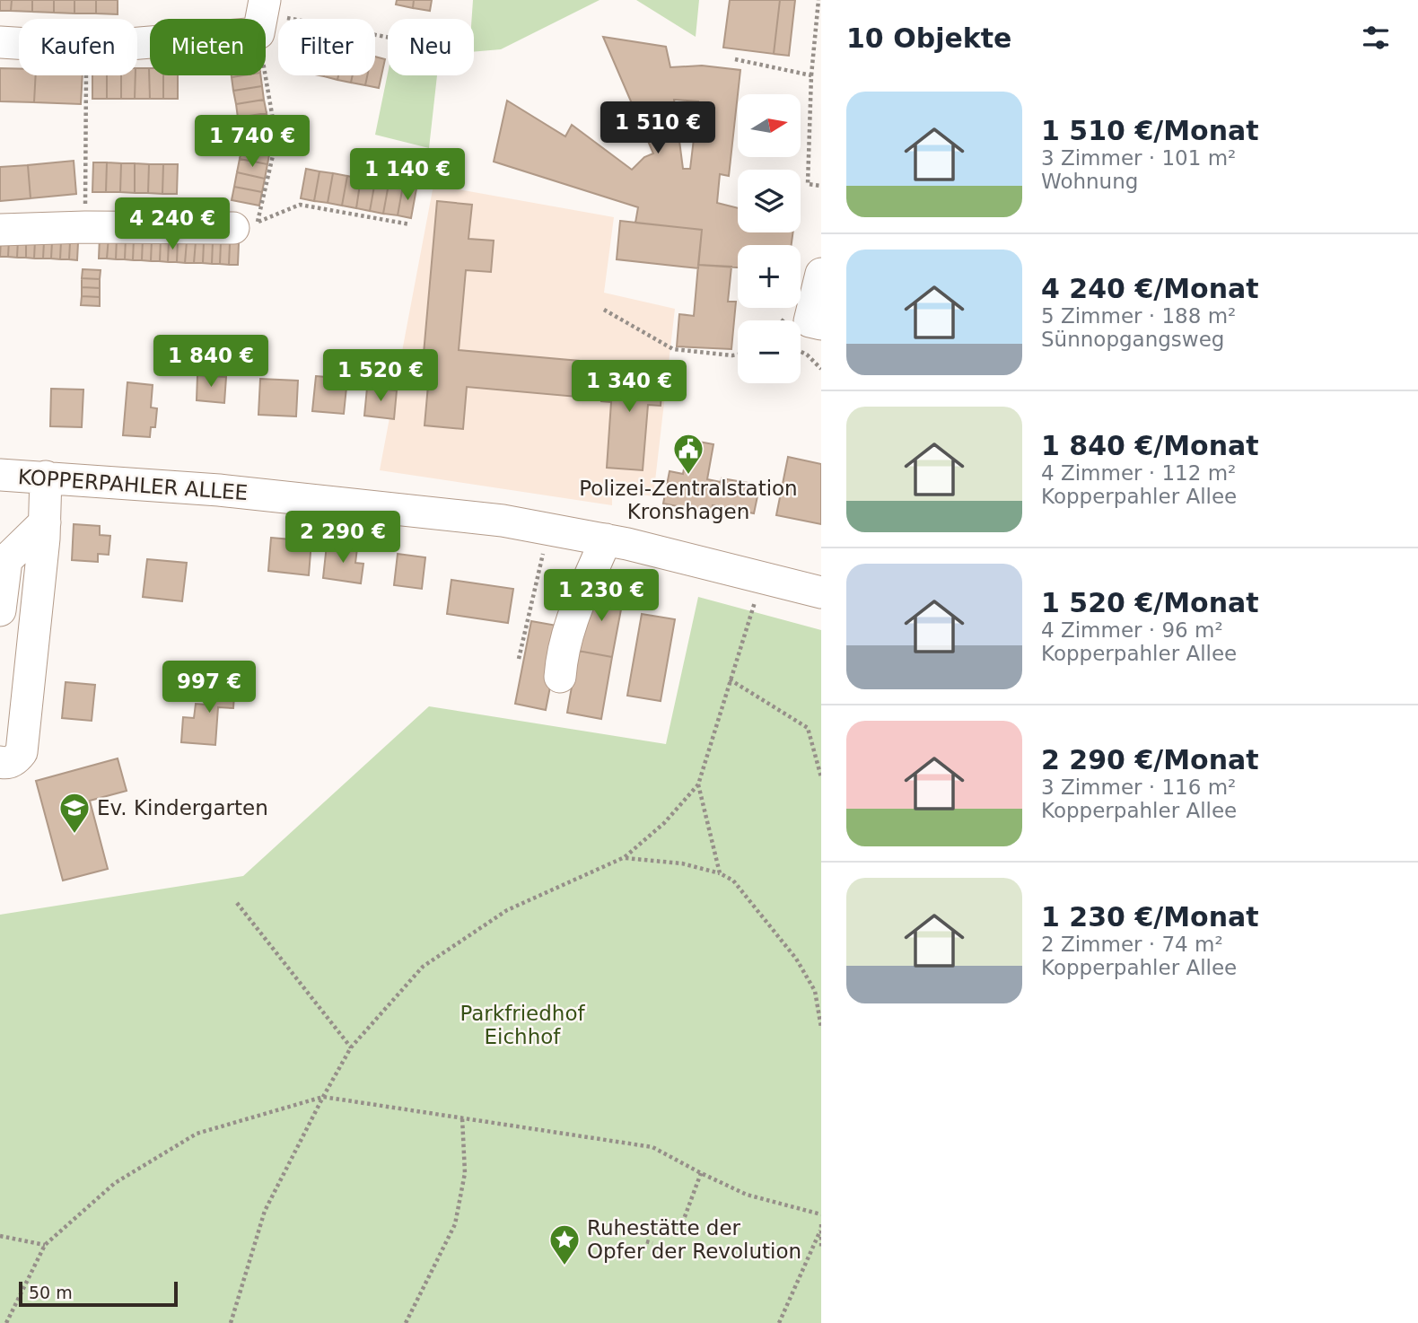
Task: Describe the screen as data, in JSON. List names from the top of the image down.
{
  "streets": {
    "street": ["KOPPERPAHLER ALLEE"]
  },
  "parks": ["Parkfriedhof Eichhof"],
  "places": {
    "public building": ["Polizei-Zentralstation Kronshagen"],
    "school or university": ["Ev. Kindergarten"],
    "place": ["Ruhestätte der Opfer der Revolution"]
  },
  "scale_bar": "50 m",
  "north": "right",
  "page": {
    "heading": "10 Objekte",
    "chip": [
      "Kaufen",
      "Mieten",
      "Filter",
      "Neu"
    ],
    "list": [
      {
        "name": "1 510 €/Monat",
        "note": "3 Zimmer · 101 m² · Wohnung"
      },
      {
        "name": "4 240 €/Monat",
        "note": "5 Zimmer · 188 m² · Sünnopgangsweg"
      },
      {
        "name": "1 840 €/Monat",
        "note": "4 Zimmer · 112 m² · Kopperpahler Allee"
      },
      {
        "name": "1 520 €/Monat",
        "note": "4 Zimmer · 96 m² · Kopperpahler Allee"
      },
      {
        "name": "2 290 €/Monat",
        "note": "3 Zimmer · 116 m² · Kopperpahler Allee"
      },
      {
        "name": "1 230 €/Monat",
        "note": "2 Zimmer · 74 m² · Kopperpahler Allee"
      }
    ],
    "map_buttons": ["+", "−"],
    "price": [
      "1 510 €",
      "1 740 €",
      "1 140 €",
      "4 240 €",
      "1 840 €",
      "1 520 €",
      "1 340 €",
      "2 290 €",
      "1 230 €",
      "997 €"
    ],
    "scale": "50 m"
  }
}
